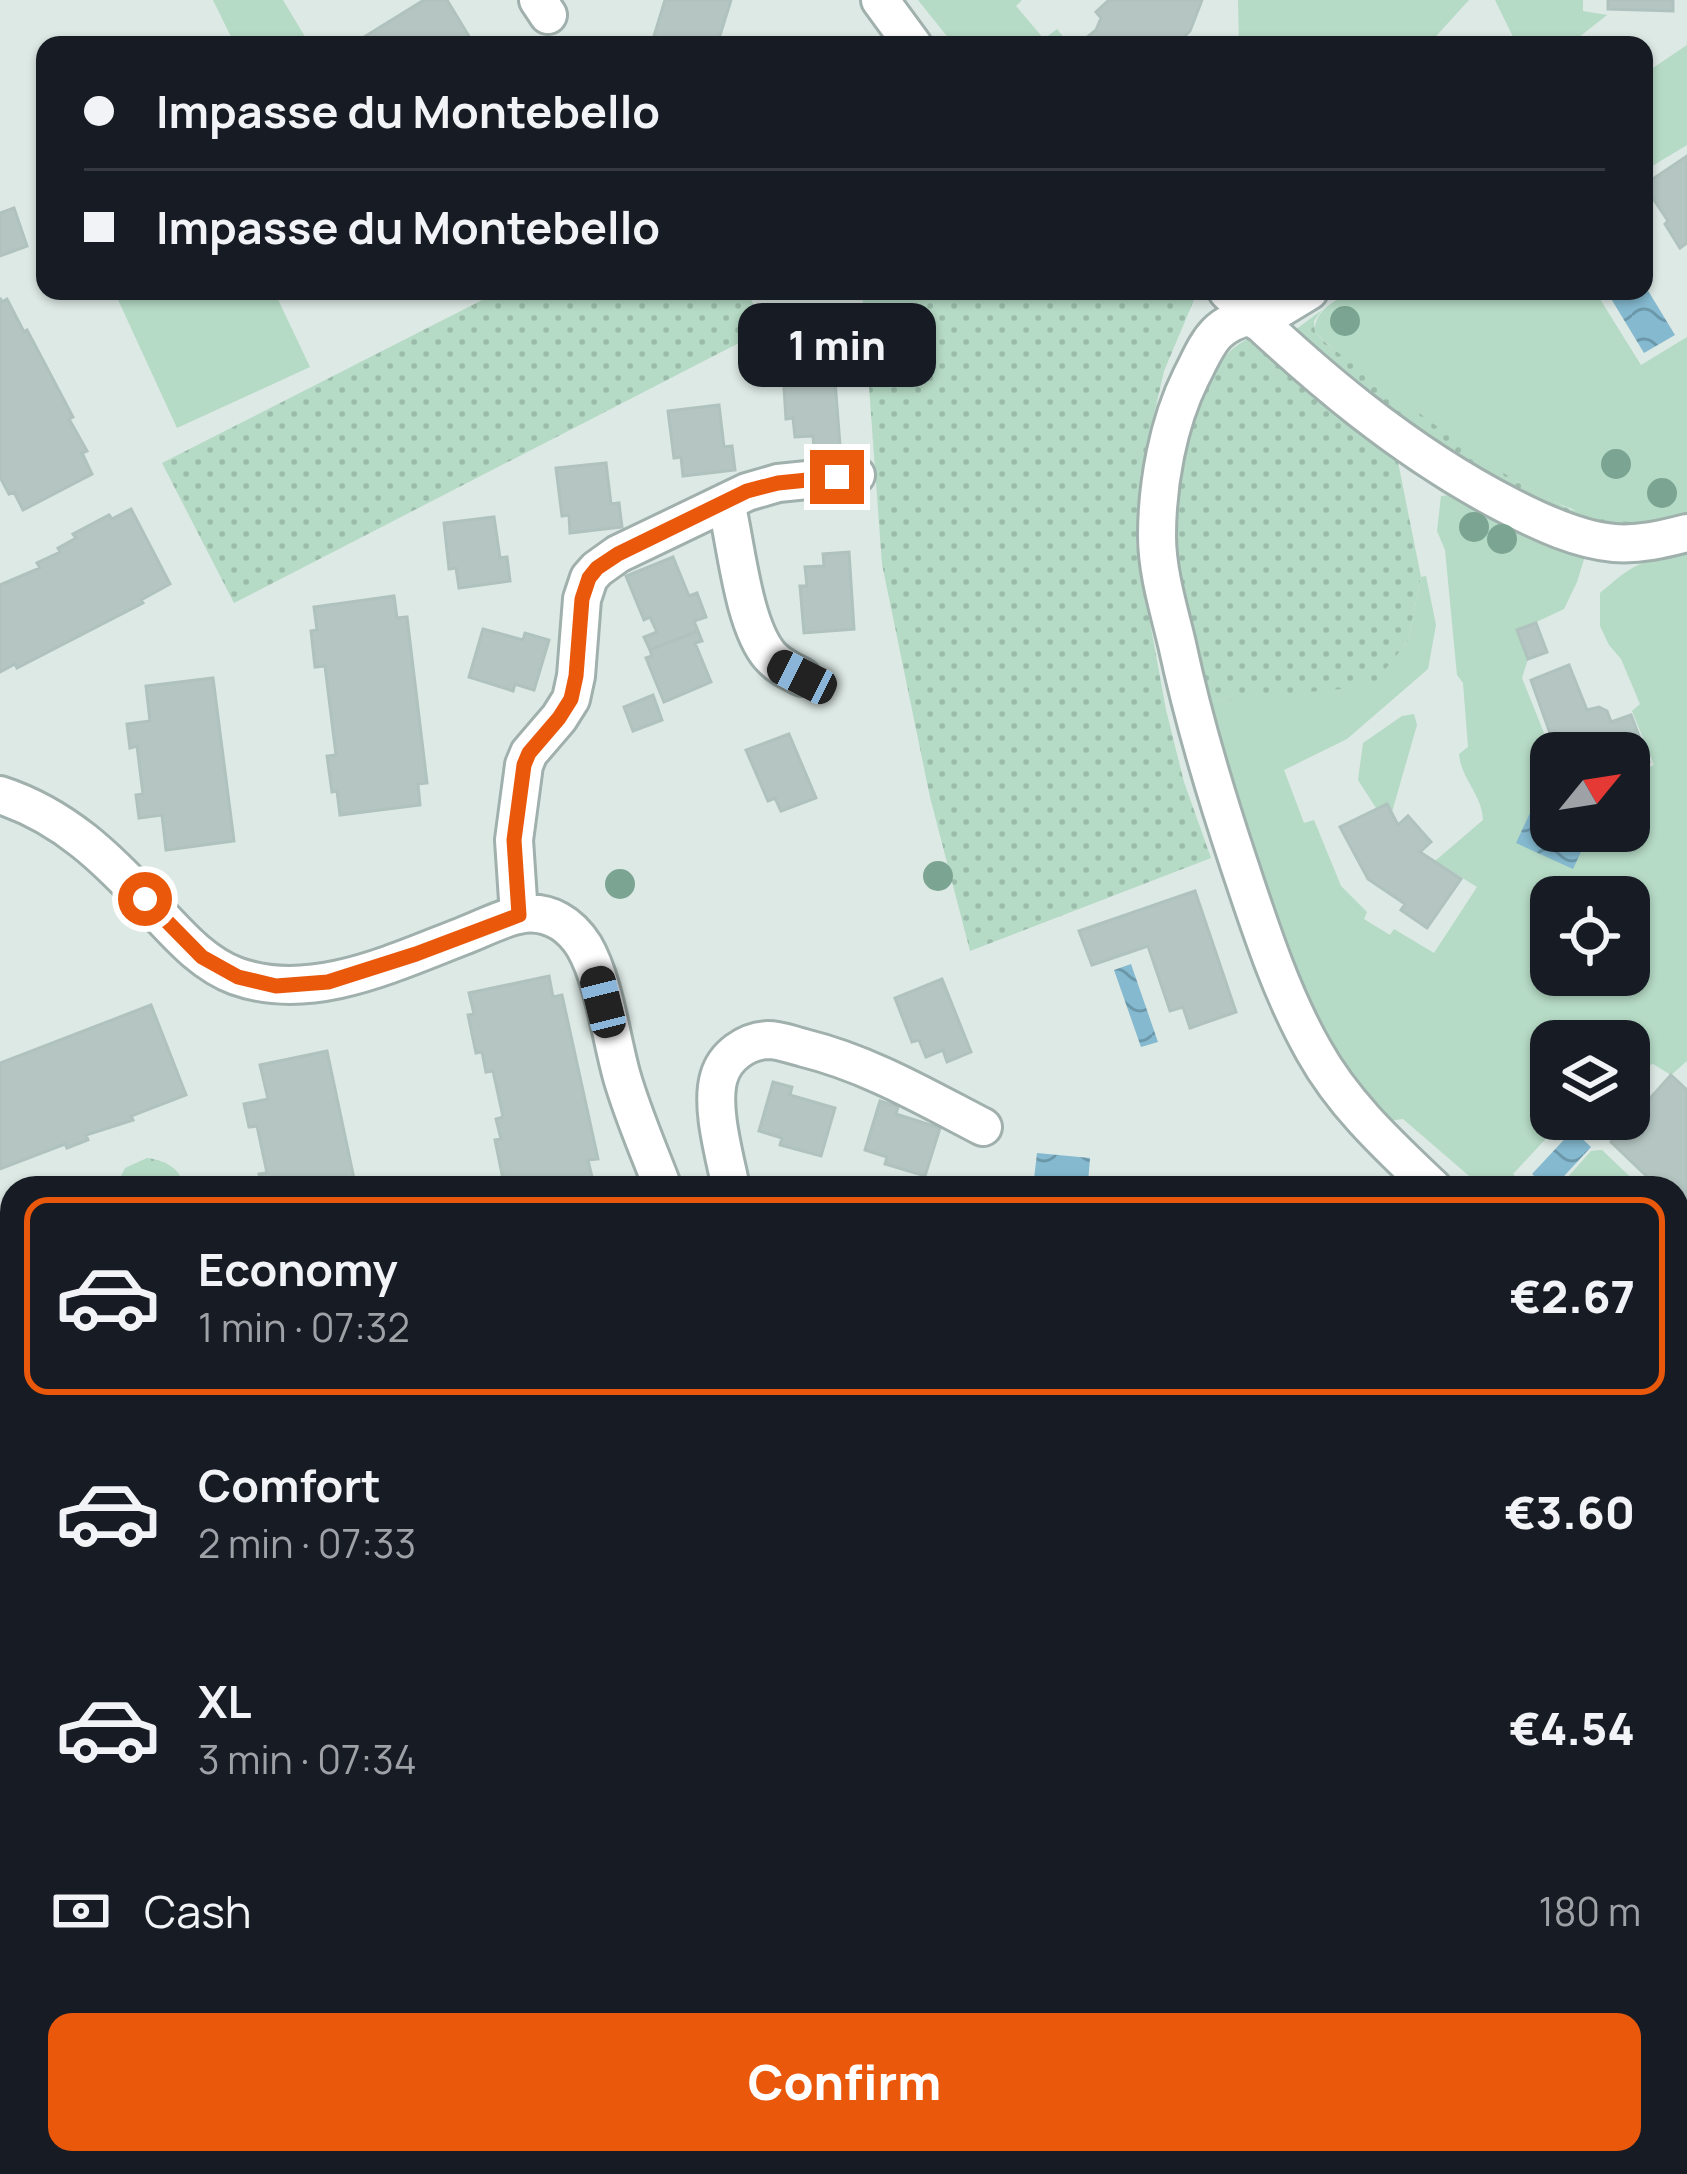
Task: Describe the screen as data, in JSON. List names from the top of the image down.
{
  "north": "top right",
  "page": {
    "banner": ["Impasse du Montebello", "Impasse du Montebello"],
    "bubble": "1 min",
    "list": [
      {
        "name": "Economy",
        "note": "1 min · 07:32",
        "value": "€2.67"
      },
      {
        "name": "Comfort",
        "note": "2 min · 07:33",
        "value": "€3.60"
      },
      {
        "name": "XL",
        "note": "3 min · 07:34",
        "value": "€4.54"
      }
    ],
    "pay": ["Cash", "180 m"],
    "buttons": "Confirm"
  }
}
